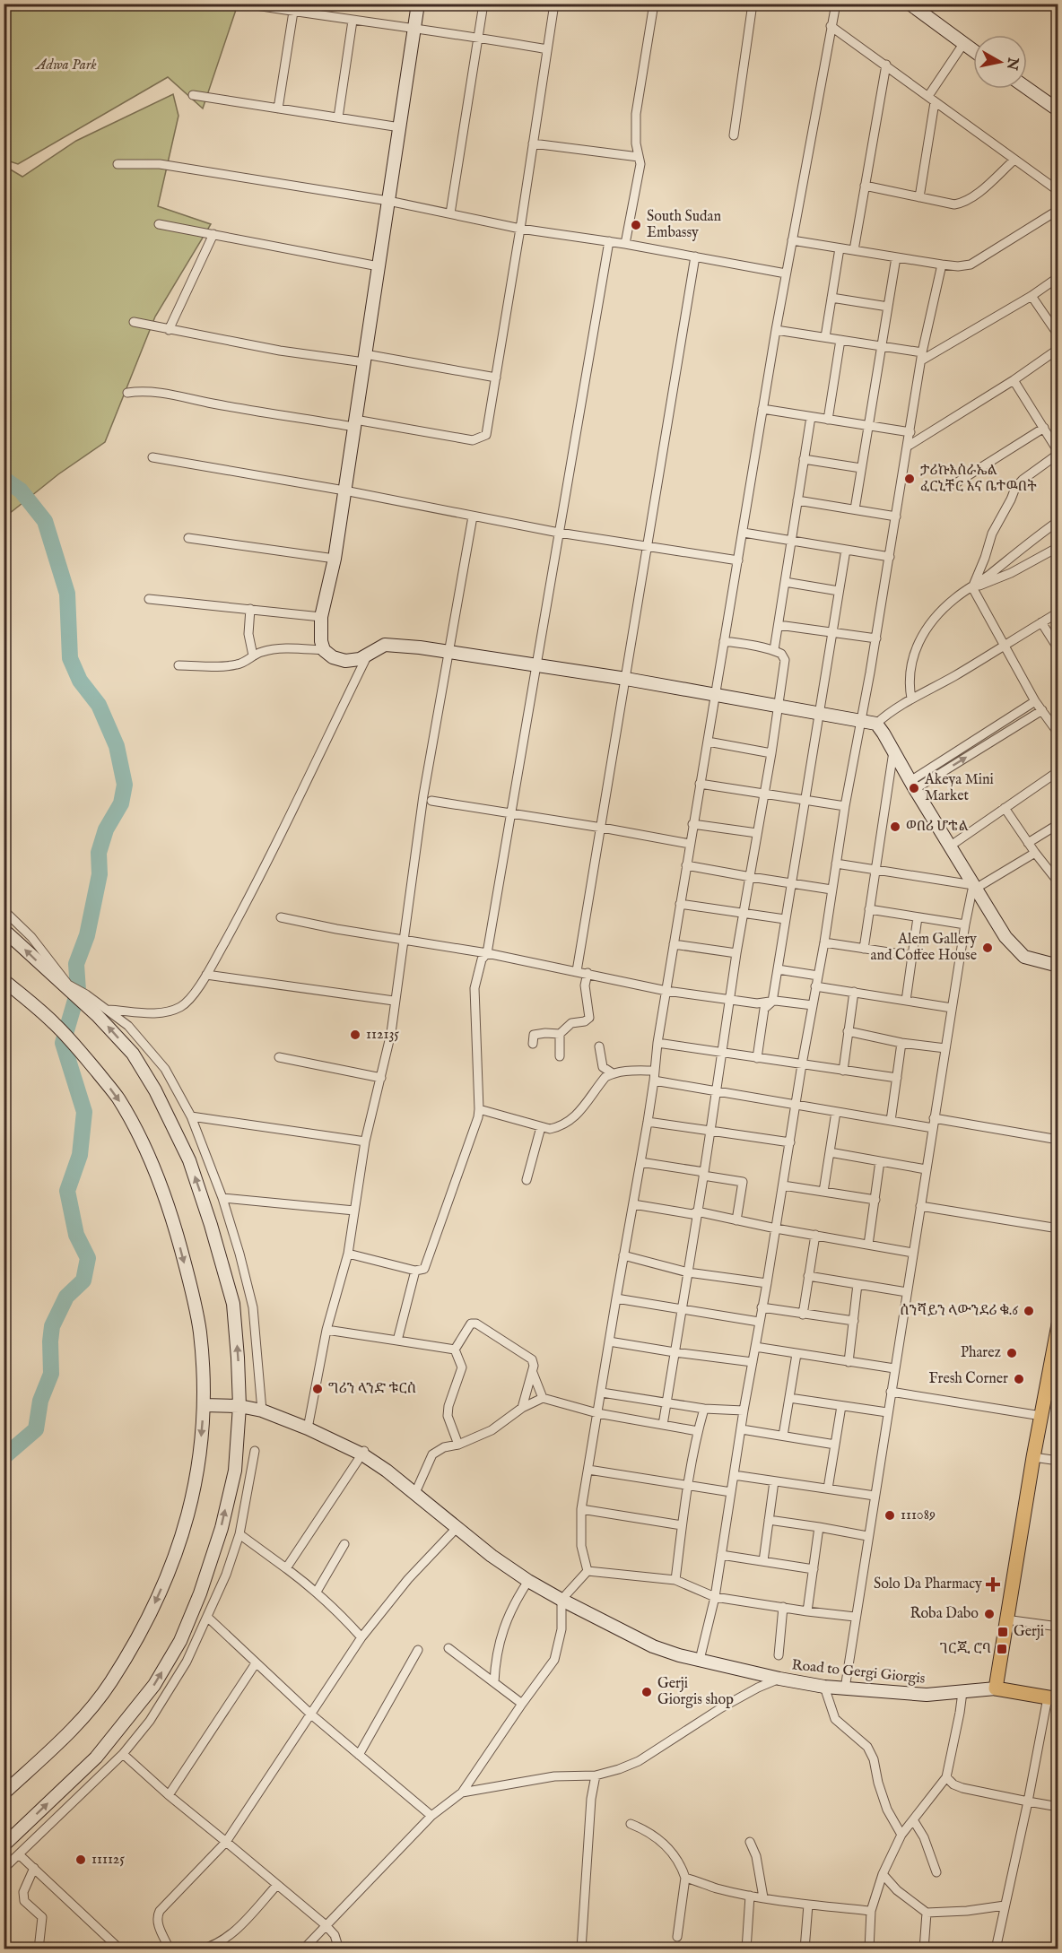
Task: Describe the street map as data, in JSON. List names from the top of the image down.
{
  "streets": {
    "main road": ["Road to Gergi Giorgis"]
  },
  "parks": ["Adwa Park"],
  "places": {
    "other": [
      "South Sudan Embassy",
      "ታሪኩእስራኤል ፈርኒቸር እና ቤተዉበት",
      "Akeya Mini Market",
      "ወበሪ ሆቴል",
      "Alem Gallery and Coffee House",
      "112135",
      "ሰንሻይን ላውንደሪ ቁ.6",
      "Pharez",
      "Fresh Corner",
      "ግሪን ላንድ ቱርስ",
      "111089",
      "Roba Dabo",
      "Gerji Giorgis shop",
      "111125"
    ],
    "health": ["Solo Da Pharmacy"],
    "transit": ["Gerji", "ገርጂ ሮባ"]
  },
  "north": "right"
}
